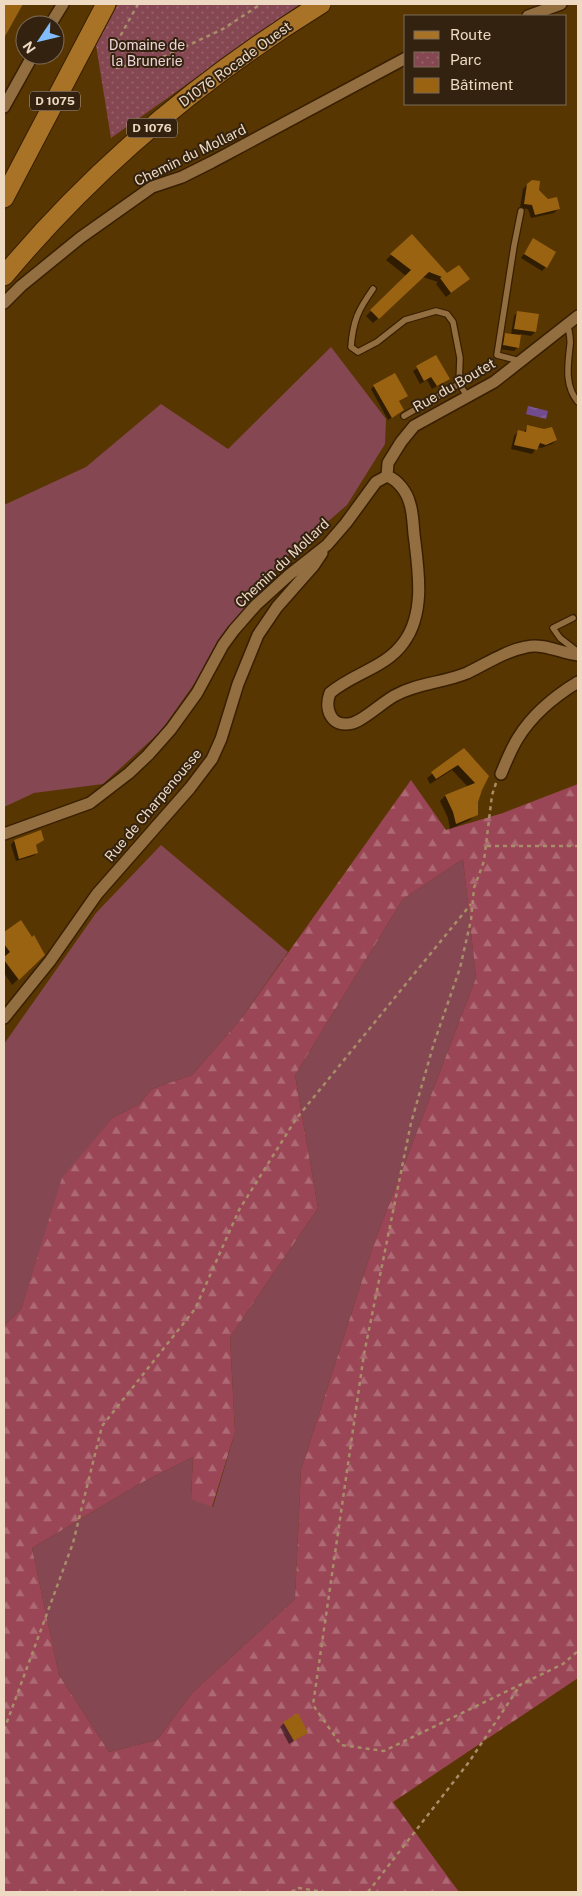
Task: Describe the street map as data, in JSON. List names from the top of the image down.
{
  "streets": {
    "main road": ["D1076 Rocade Ouest", "D 1075", "D 1076"],
    "street": ["Chemin du Mollard", "Rue du Boutet", "Rue de Charpenousse"]
  },
  "crossings": [
    ["Chemin du Mollard", "Rue du Boutet"],
    ["Chemin du Mollard", "Rue de Charpenousse"]
  ],
  "parks": ["Domaine de la Brunerie"],
  "legend": ["Route", "Parc", "Bâtiment"],
  "north": "bottom left"
}
